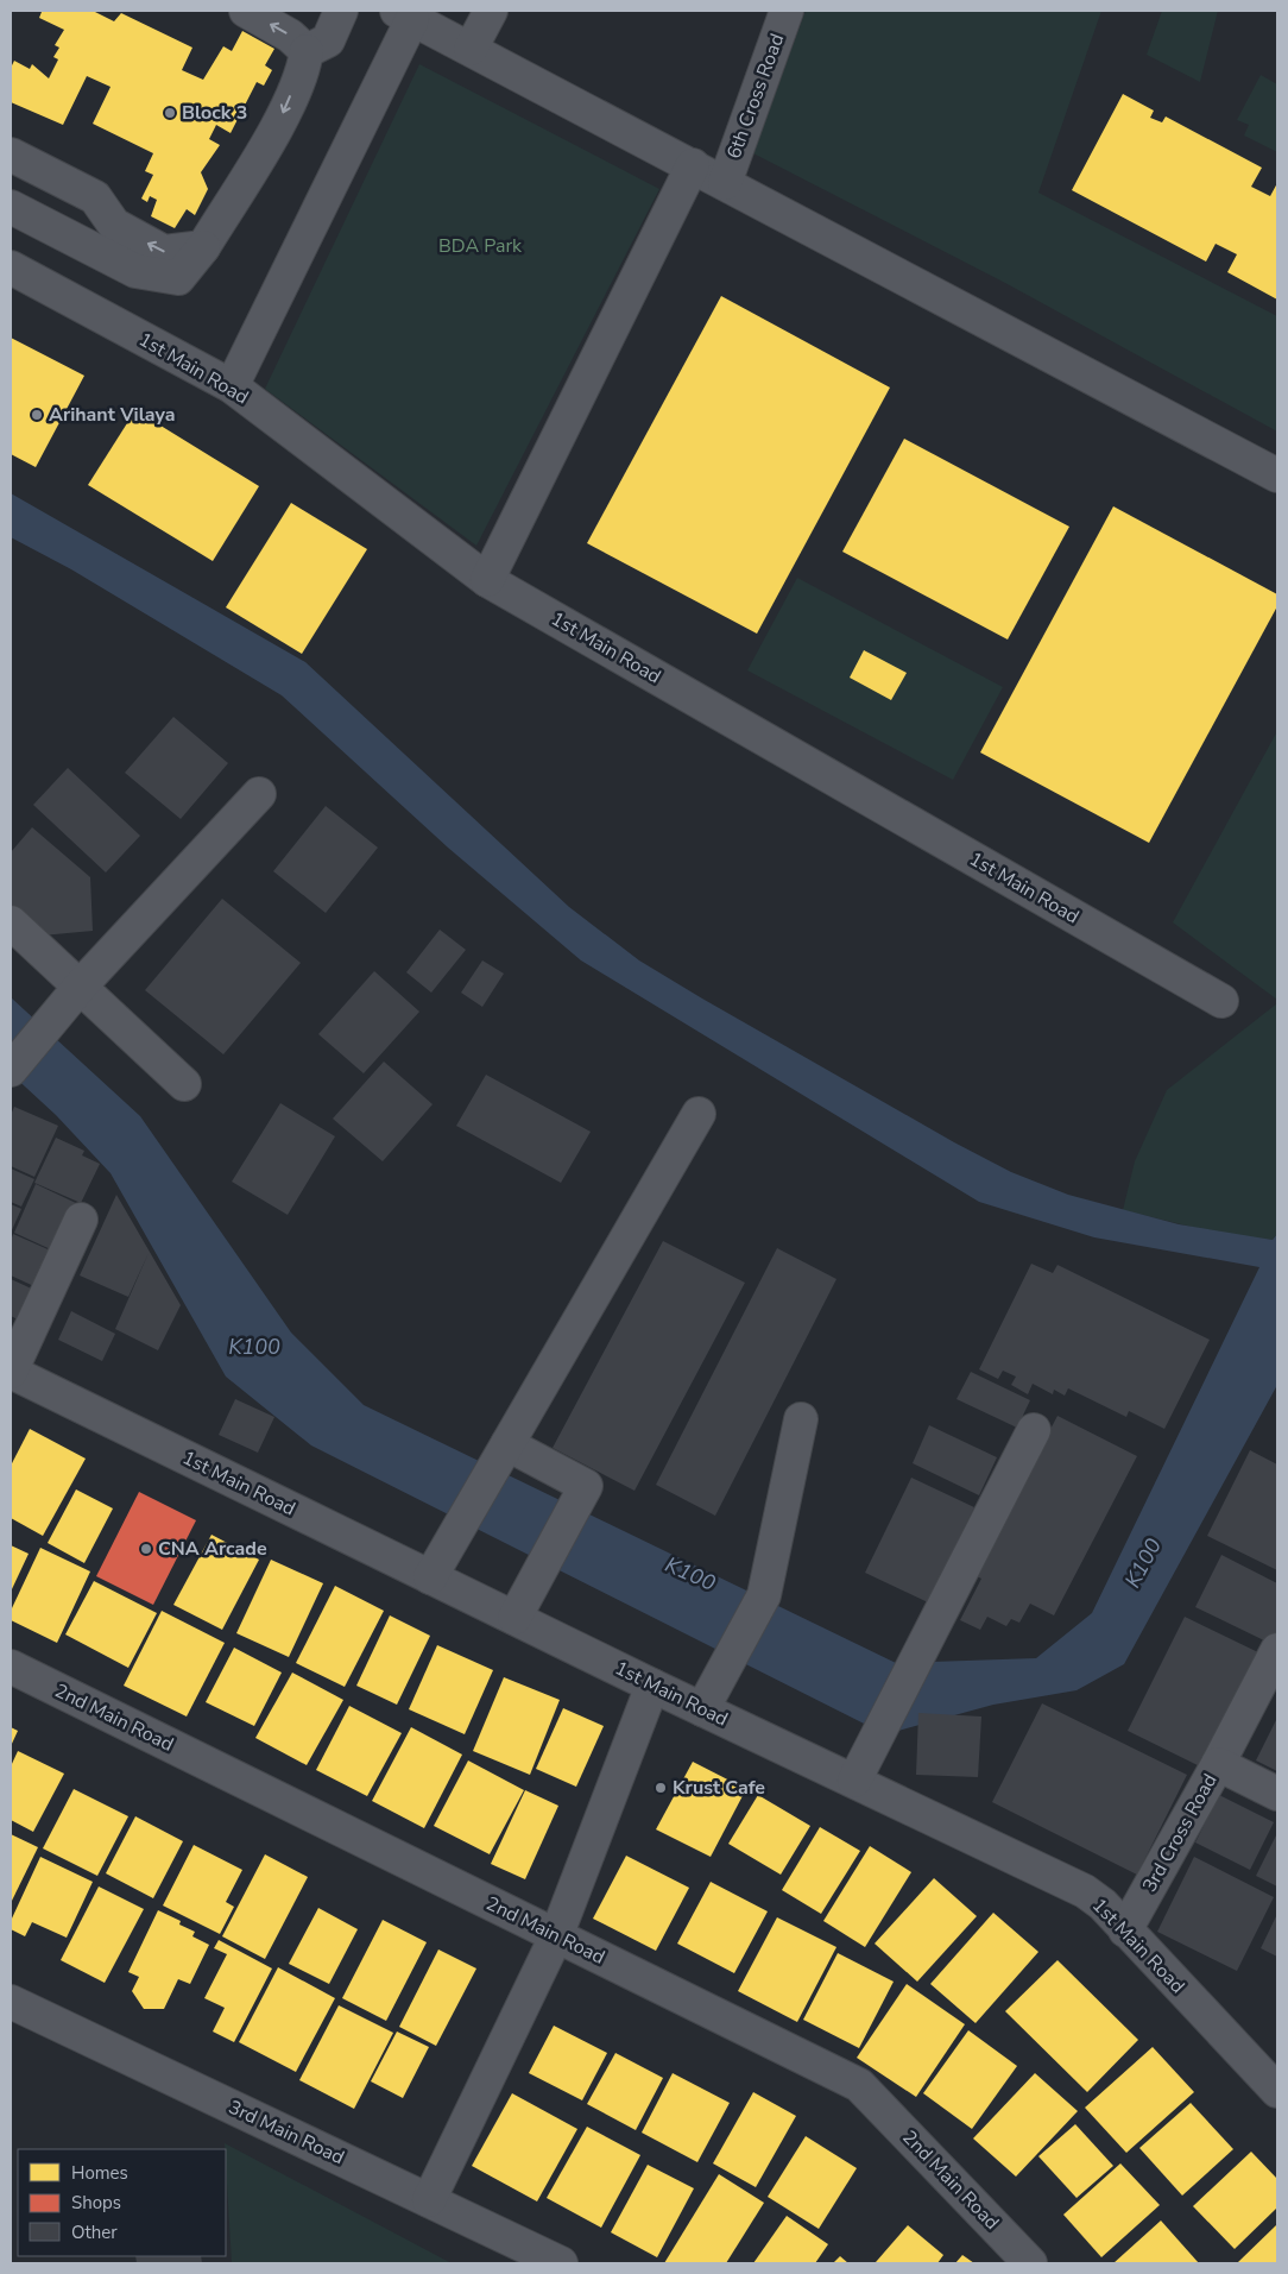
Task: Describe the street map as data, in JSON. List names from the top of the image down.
{
  "streets": {
    "street": [
      "6th Cross Road",
      "1st Main Road",
      "2nd Main Road",
      "3rd Cross Road",
      "3rd Main Road"
    ]
  },
  "crossings": [
    ["1st Main Road", "3rd Cross Road"]
  ],
  "water": ["K100"],
  "parks": ["BDA Park"],
  "places": [
    "Block 3",
    "Arihant Vilaya",
    "CNA Arcade",
    "Krust Cafe"
  ],
  "legend": ["Homes", "Shops", "Other"]
}
